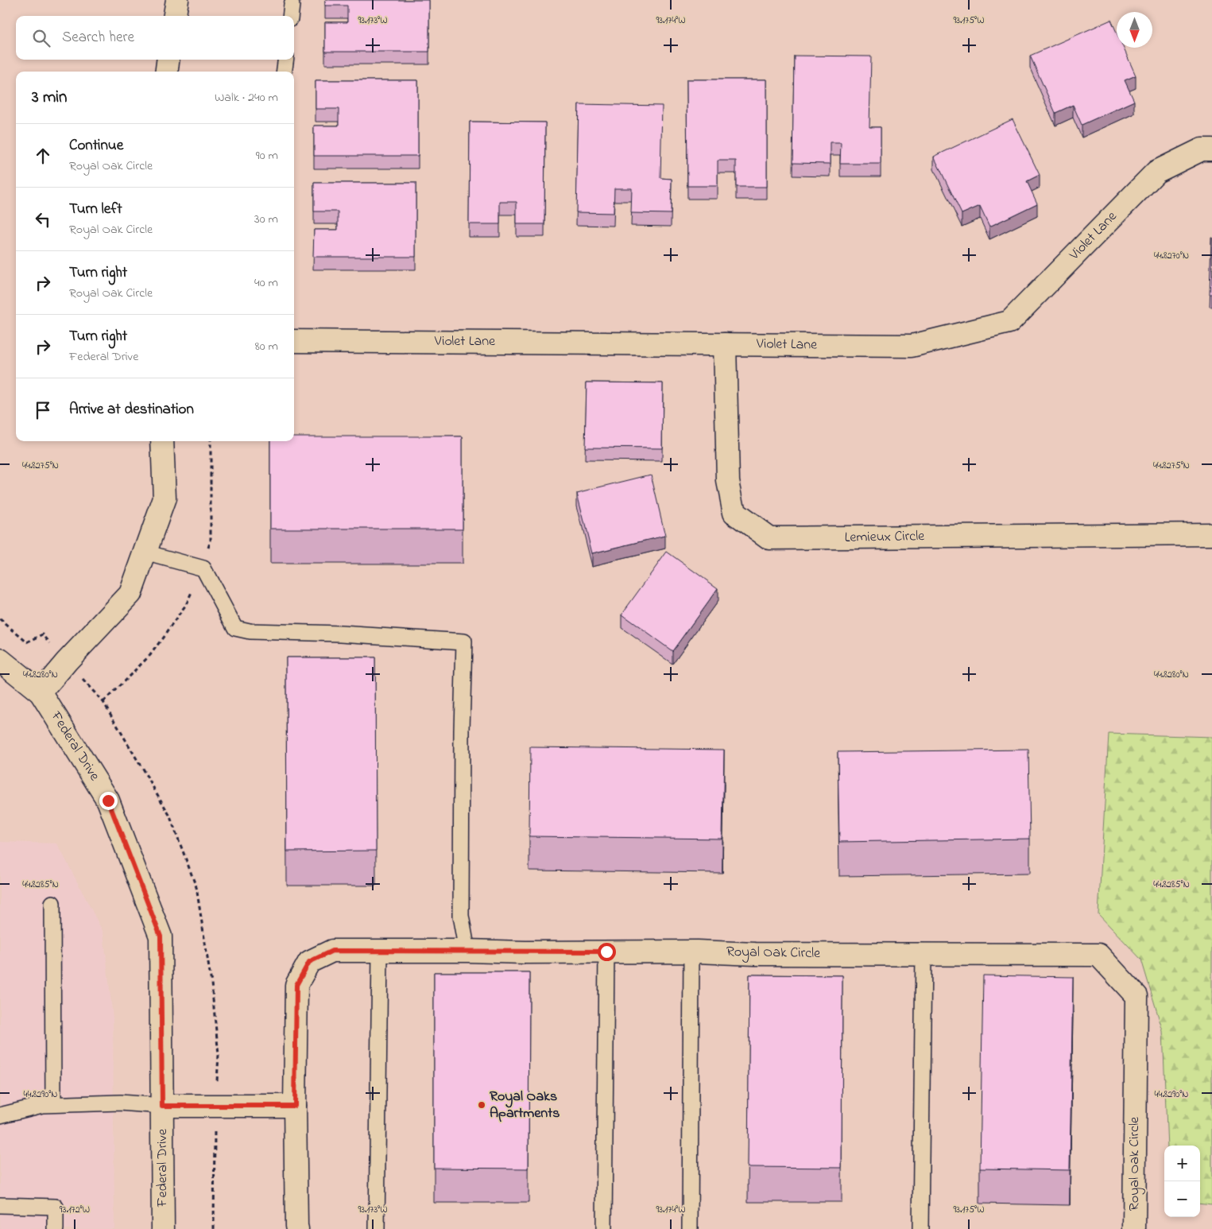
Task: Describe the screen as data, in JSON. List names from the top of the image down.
{
  "streets": {
    "street": [
      "Violet Lane",
      "Lemieux Circle",
      "Federal Drive",
      "Royal Oak Circle"
    ]
  },
  "crossings": [
    ["Violet Lane", "Lemieux Circle"]
  ],
  "places": ["Royal Oaks Apartments"],
  "north": "bottom",
  "page": {
    "search": "Search here",
    "heading": ["3 min", "Walk · 240 m"],
    "list": [
      ["Continue", "Royal Oak Circle", "90 m"],
      ["Turn left", "Royal Oak Circle", "30 m"],
      ["Turn right", "Royal Oak Circle", "40 m"],
      ["Turn right", "Federal Drive", "80 m"],
      "Arrive at destination"
    ],
    "map_buttons": ["+", "−"]
  },
  "coordinates": [
    "93.173°W",
    "93.174°W",
    "93.175°W",
    "44.8270°N",
    "44.8275°N",
    "44.8280°N",
    "44.8285°N",
    "44.8290°N",
    "93.172°W"
  ]
}
